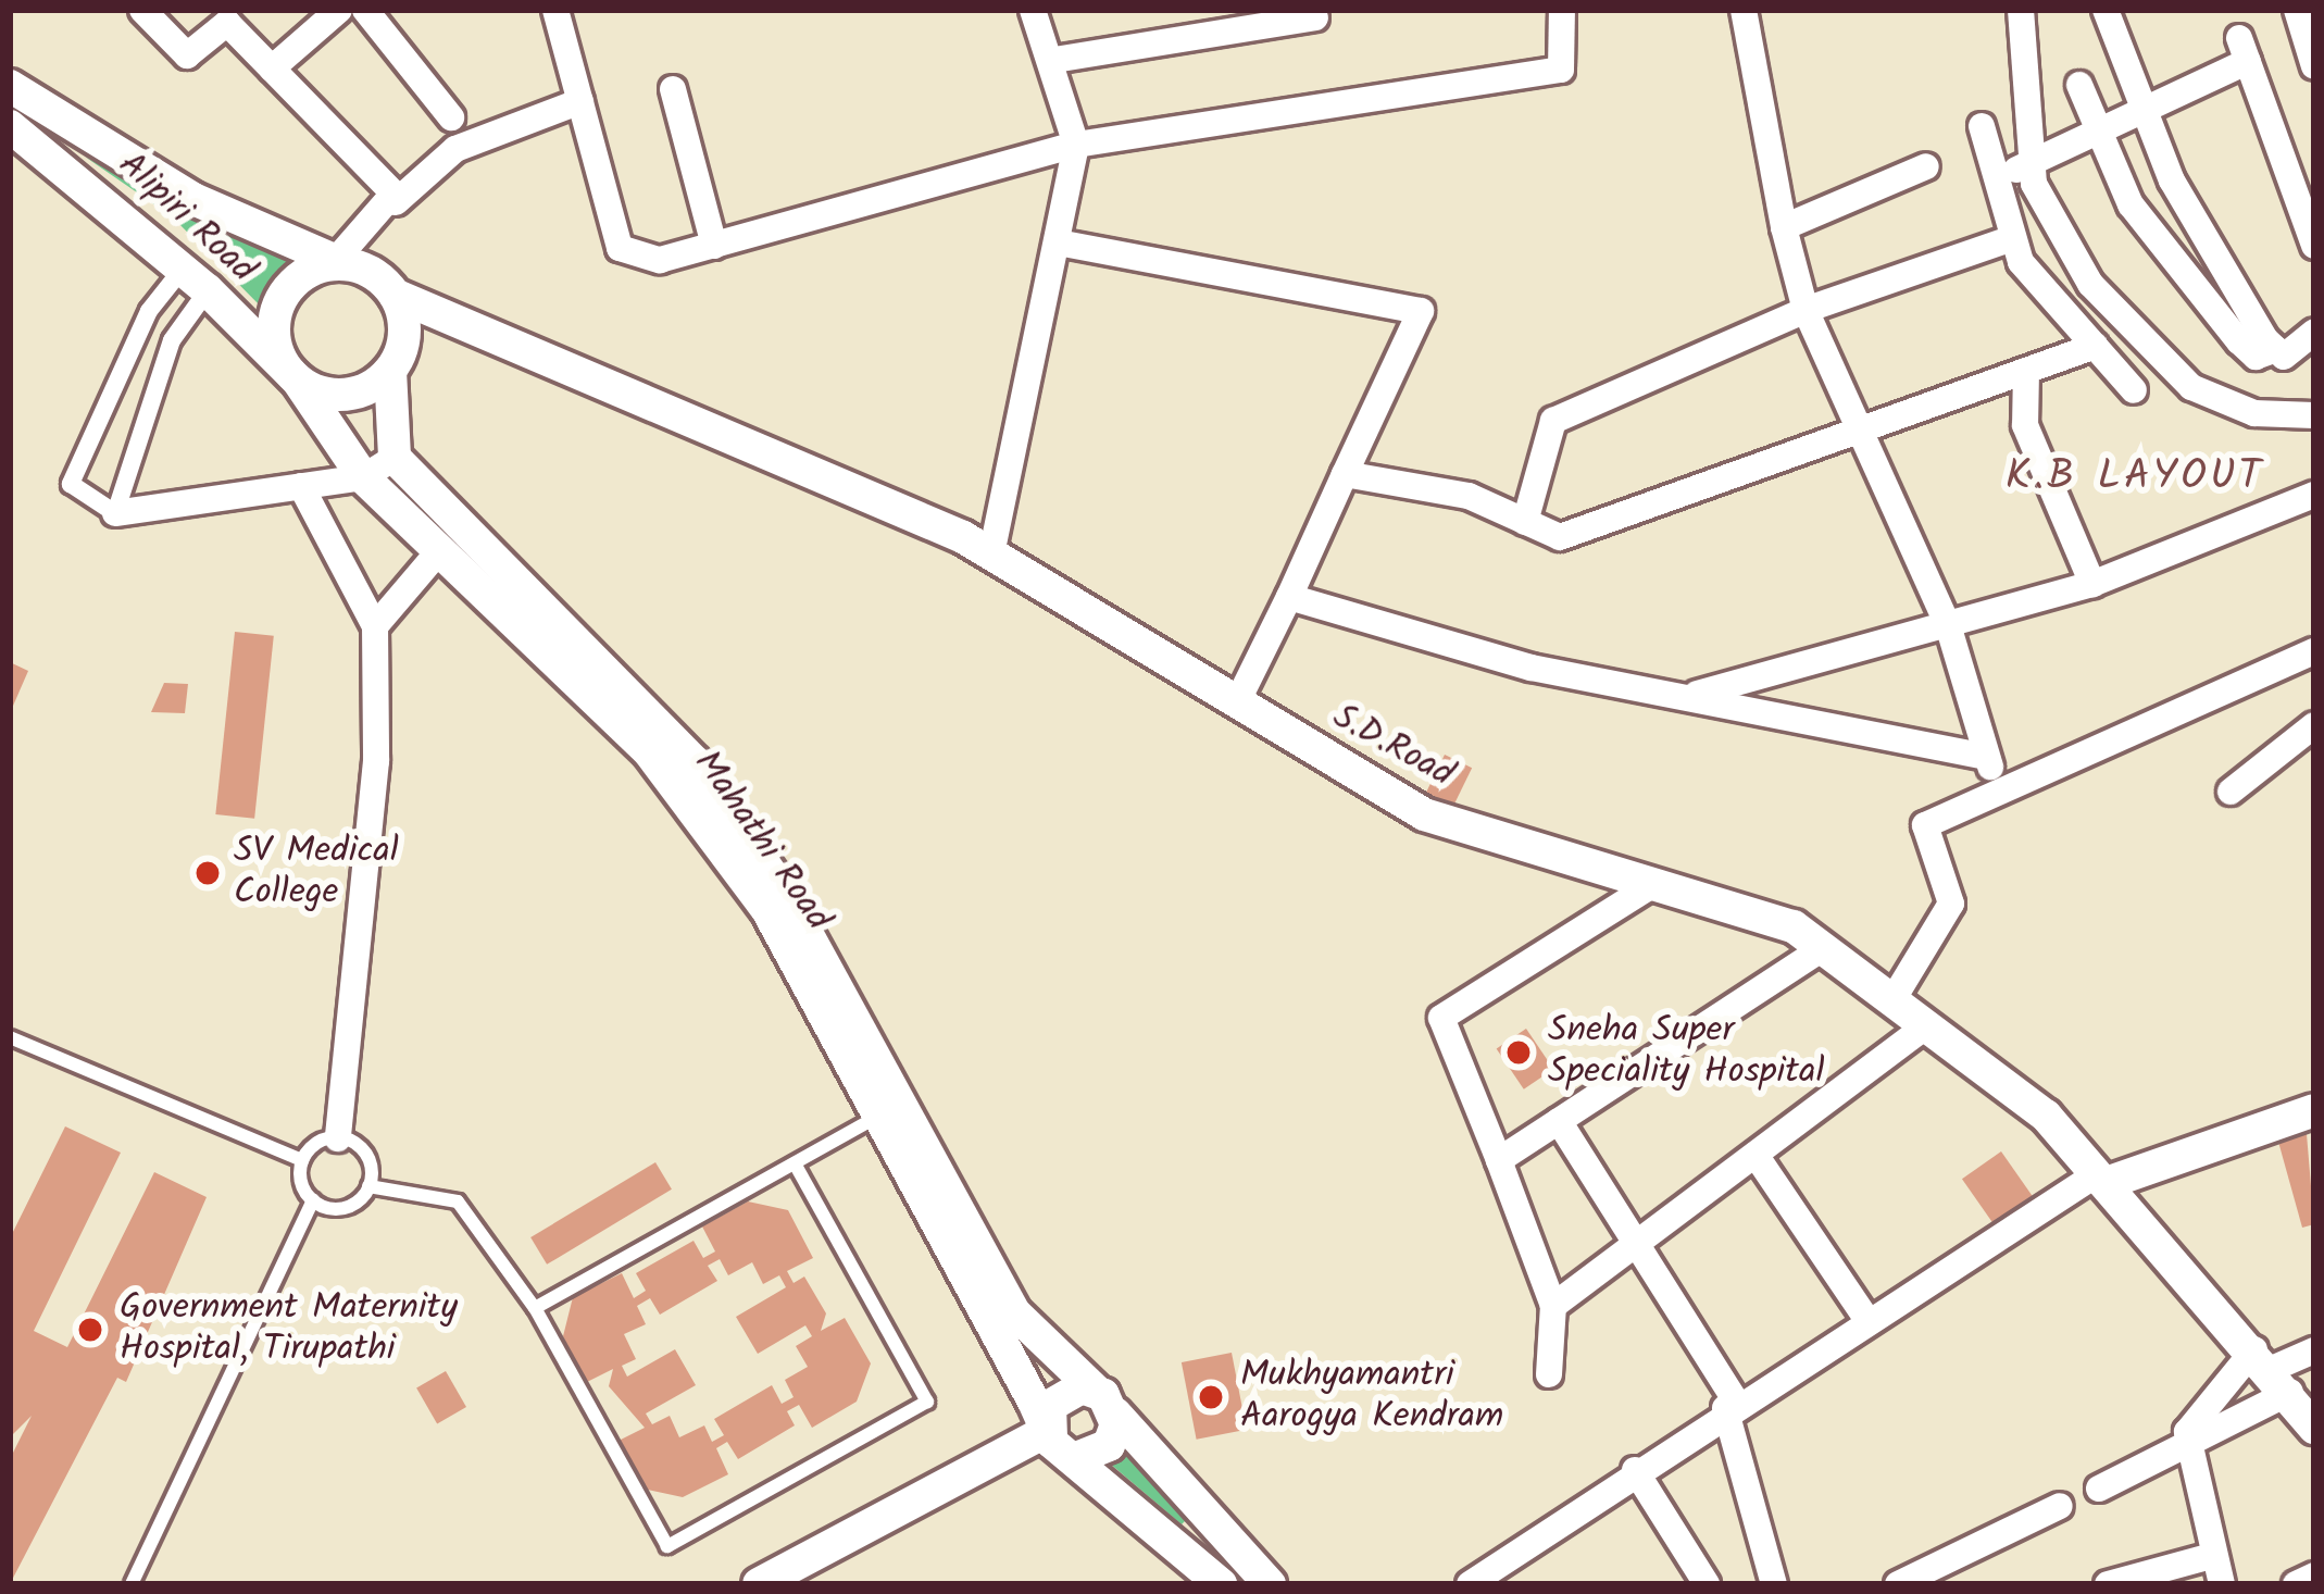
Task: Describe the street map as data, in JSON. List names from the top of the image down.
{
  "streets": {
    "street": ["Alipiri Road", "S.D.Road", "Mahathi Road"]
  },
  "crossings": [
    ["Alipiri Road", "S.D.Road"],
    ["Alipiri Road", "Mahathi Road"],
    ["S.D.Road", "Mahathi Road"]
  ],
  "districts": ["K.B LAYOUT"],
  "places": [
    "SV Medical College",
    "Sneha Super Speciality Hospital",
    "Government Maternity Hospital, Tirupathi",
    "Mukhyamantri Aarogya Kendram"
  ]
}
